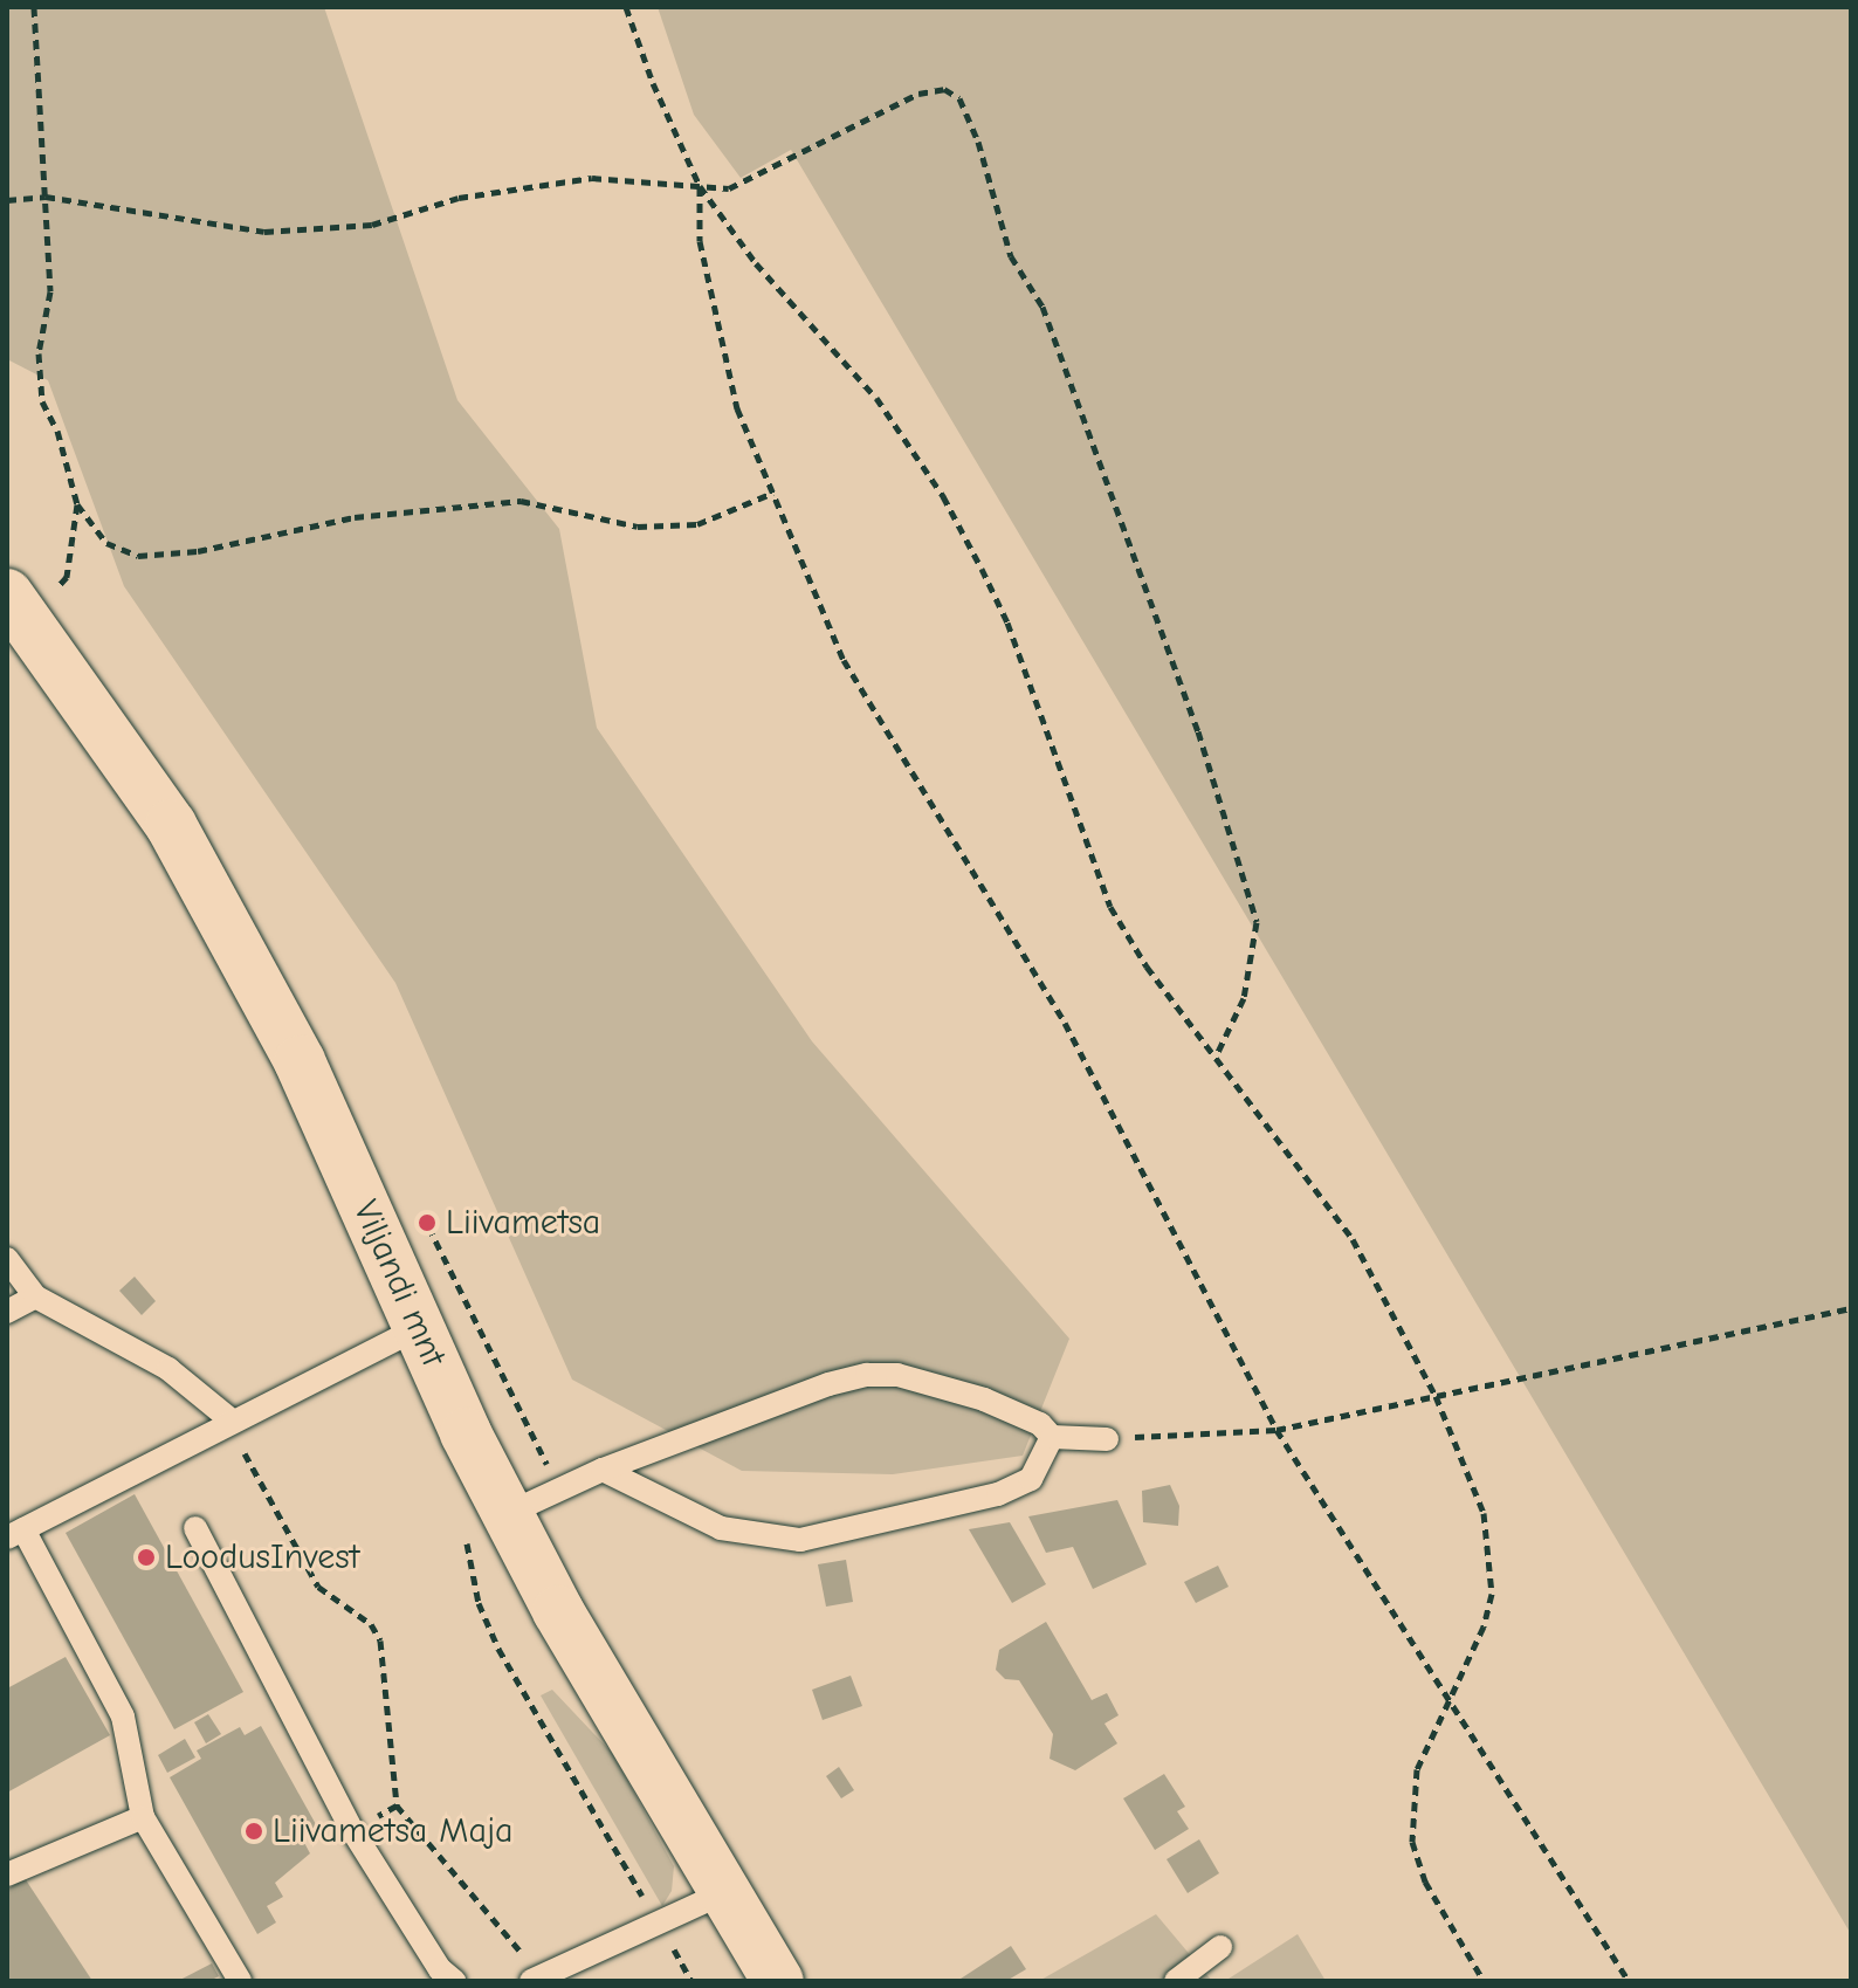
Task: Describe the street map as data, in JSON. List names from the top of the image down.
{
  "streets": {
    "main road": ["Viljandi mnt"]
  },
  "places": ["Liivametsa", "LoodusInvest", "Liivametsa Maja"]
}
